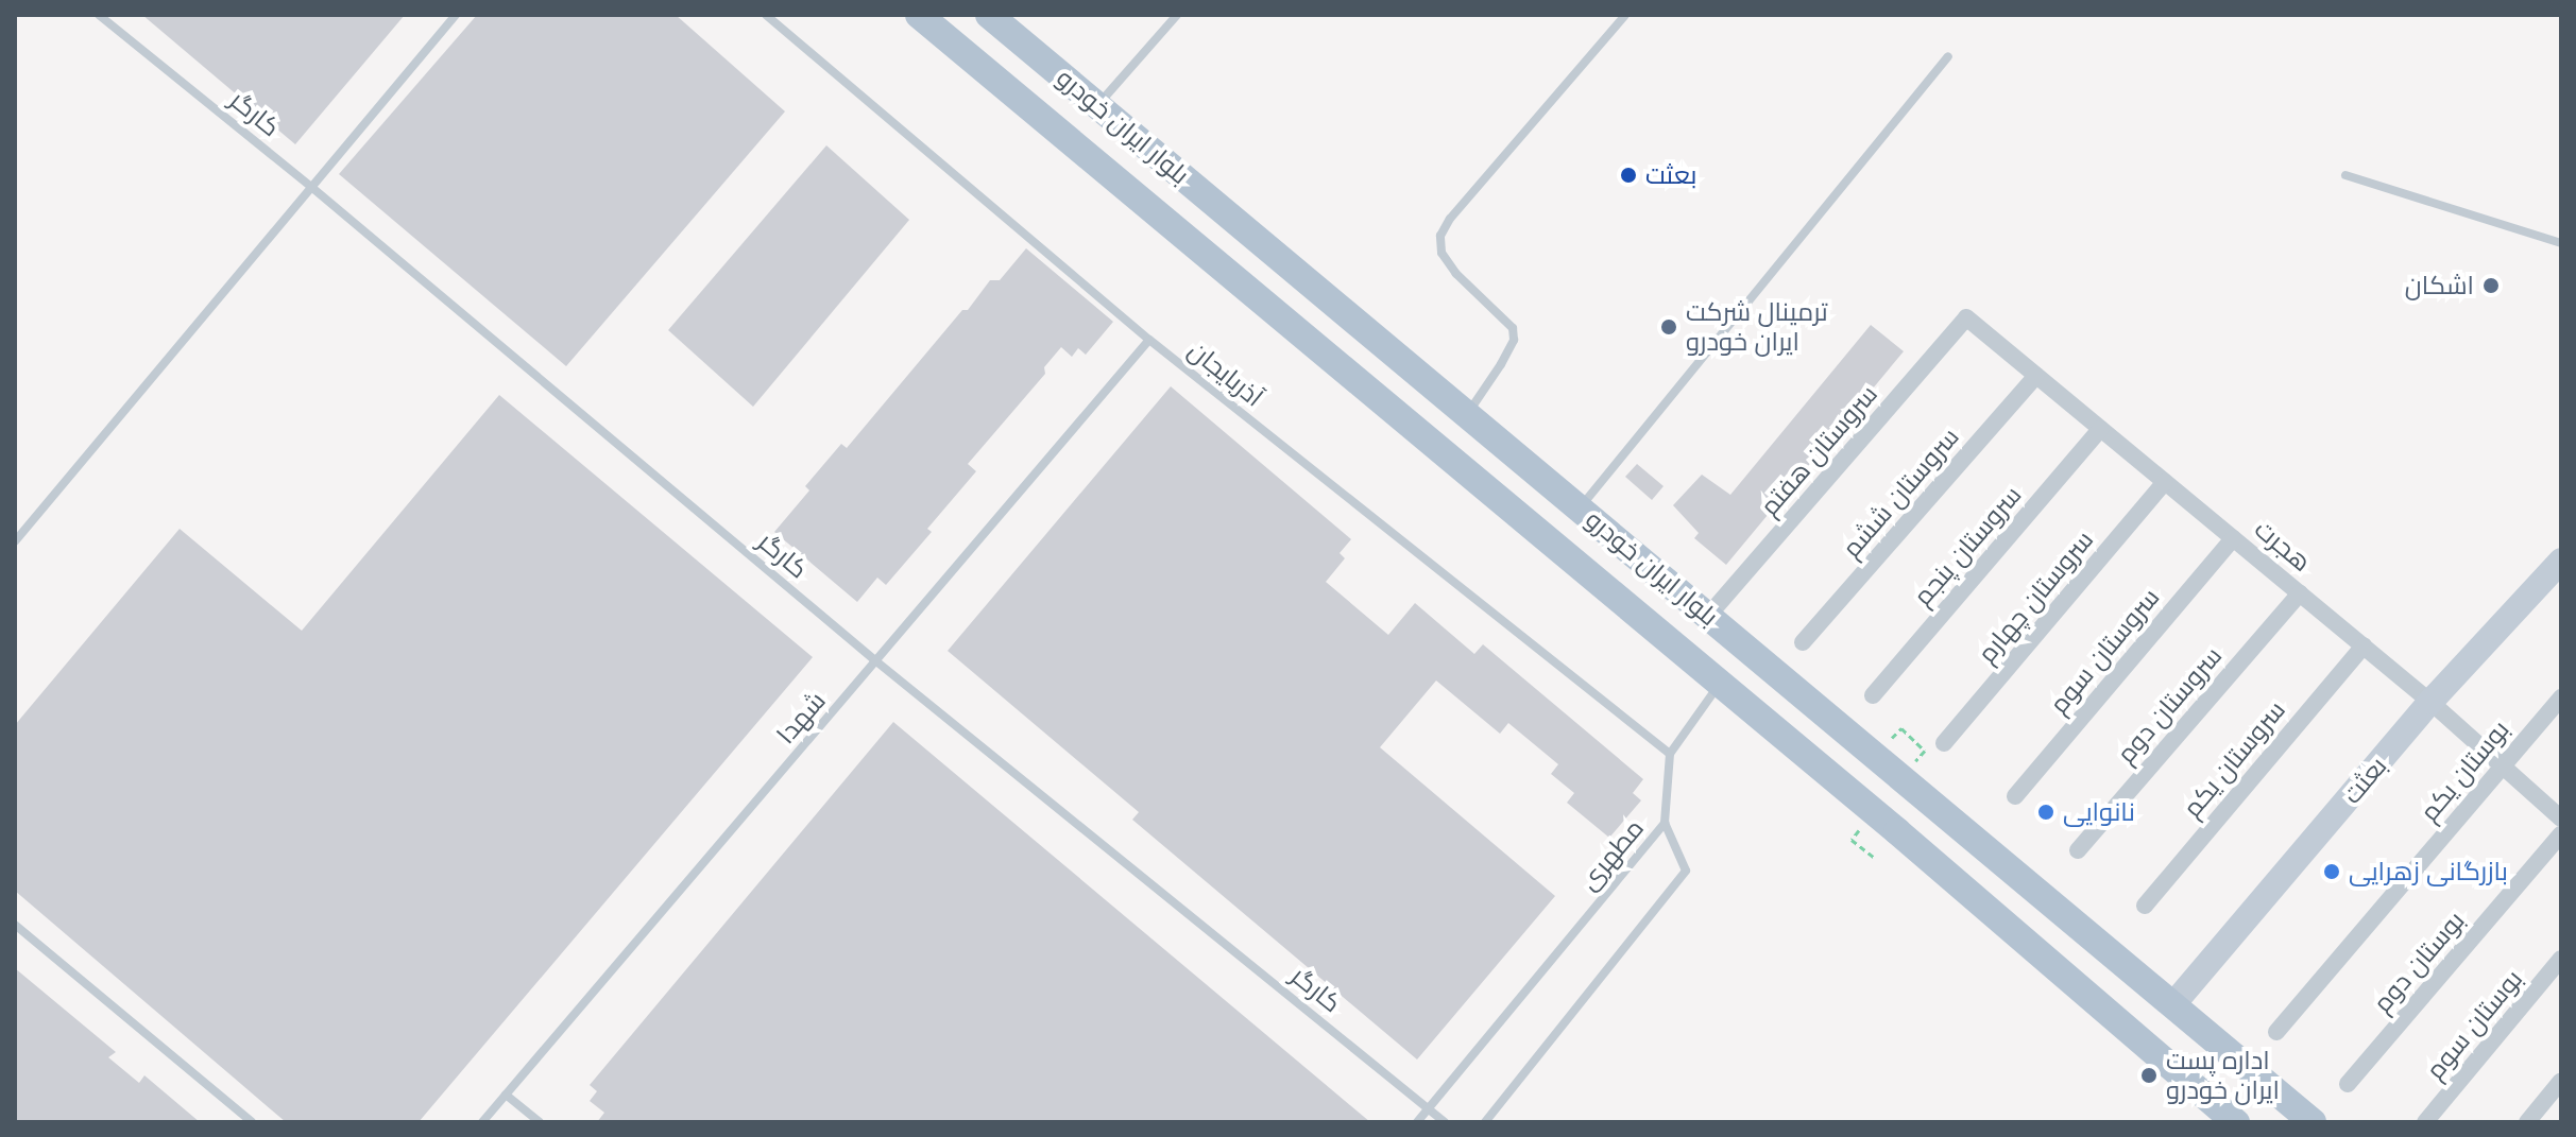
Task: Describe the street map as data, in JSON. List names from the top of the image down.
{
  "streets": {
    "main road": ["بلوار ایران خودرو"],
    "street": [
      "سروستان هفتم",
      "سروستان ششم",
      "سروستان پنجم",
      "هجرت",
      "سروستان چهارم",
      "سروستان سوم",
      "سروستان دوم",
      "سروستان یکم",
      "بوستان یکم",
      "بعثت",
      "بوستان دوم",
      "بوستان سوم"
    ],
    "lane": [
      "کارگر",
      "آذربایجان",
      "شهدا",
      "مطهری"
    ]
  },
  "crossings": [
    ["کارگر", "شهدا"],
    ["کارگر", "مطهری"],
    ["بلوار ایران خودرو", "سروستان هفتم"],
    ["بلوار ایران خودرو", "بعثت"],
    ["آذربایجان", "شهدا"],
    ["سروستان هفتم", "هجرت"],
    ["سروستان ششم", "هجرت"],
    ["سروستان پنجم", "هجرت"],
    ["هجرت", "سروستان چهارم"],
    ["هجرت", "سروستان سوم"],
    ["هجرت", "سروستان دوم"],
    ["هجرت", "سروستان یکم"],
    ["هجرت", "بوستان یکم"],
    ["هجرت", "بعثت"]
  ],
  "places": [
    "بعثت",
    "اشکان",
    "ترمینال شرکت ایران خودرو",
    "نانوایی",
    "بازرگانی زهرایی",
    "اداره پست ایران خودرو"
  ]
}
